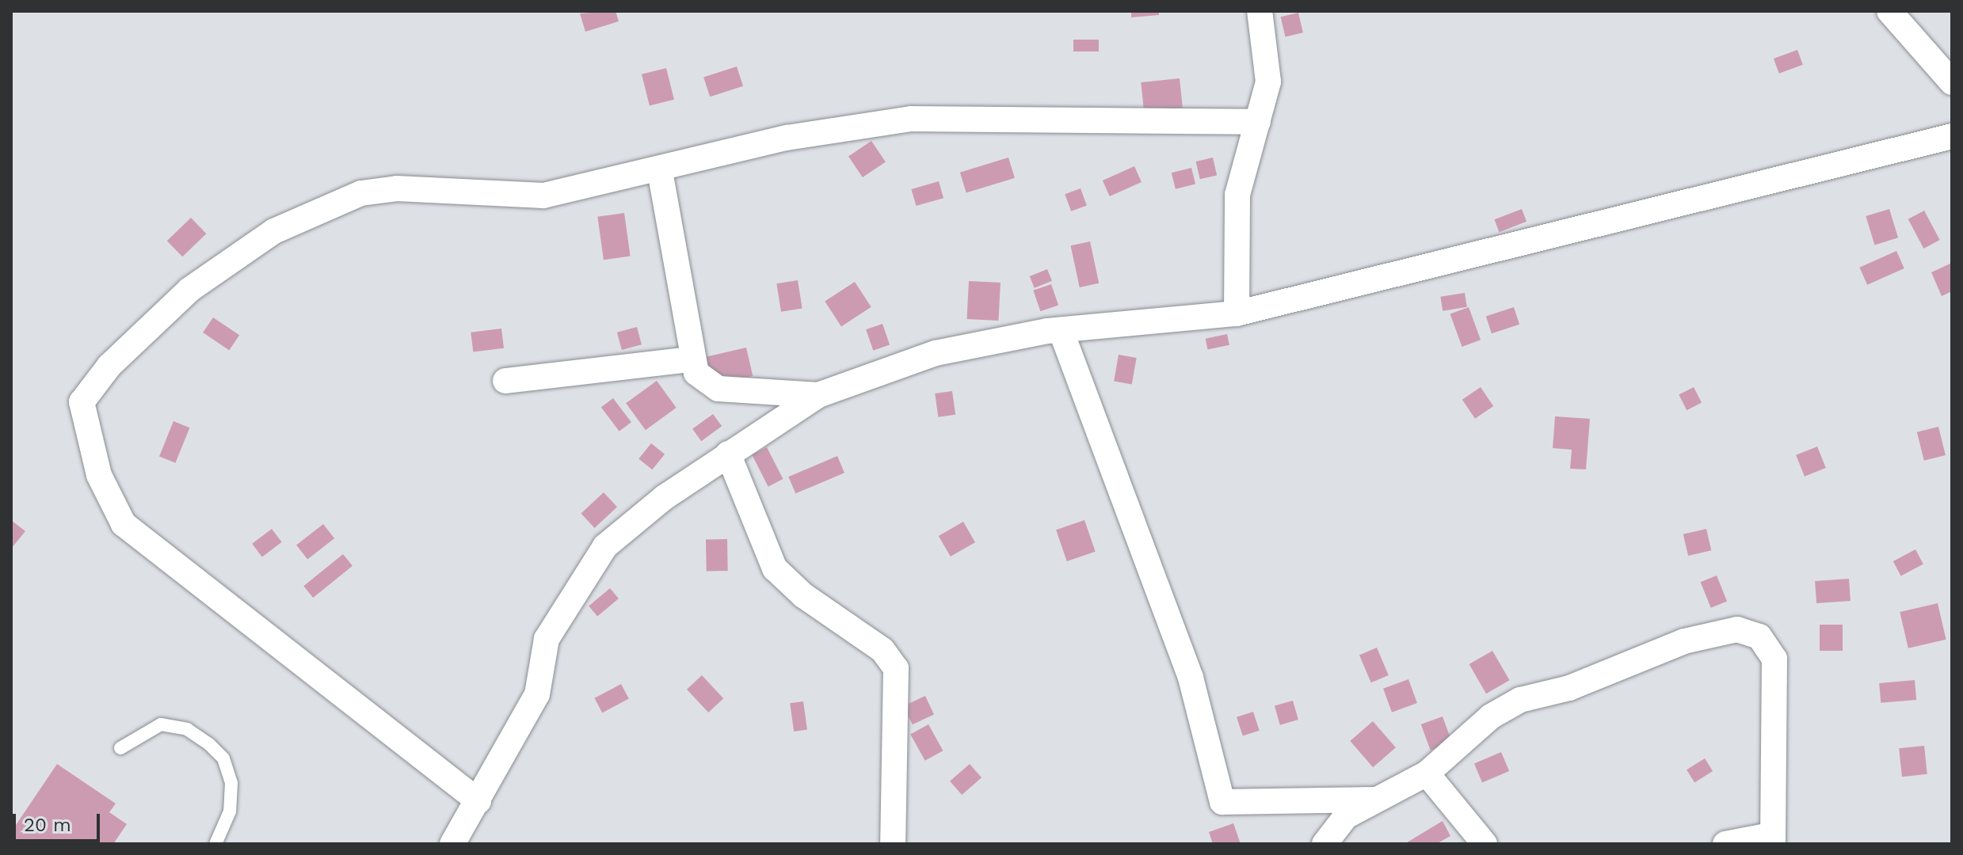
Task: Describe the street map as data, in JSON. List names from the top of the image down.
{
  "scale_bar": "20 m"
}
